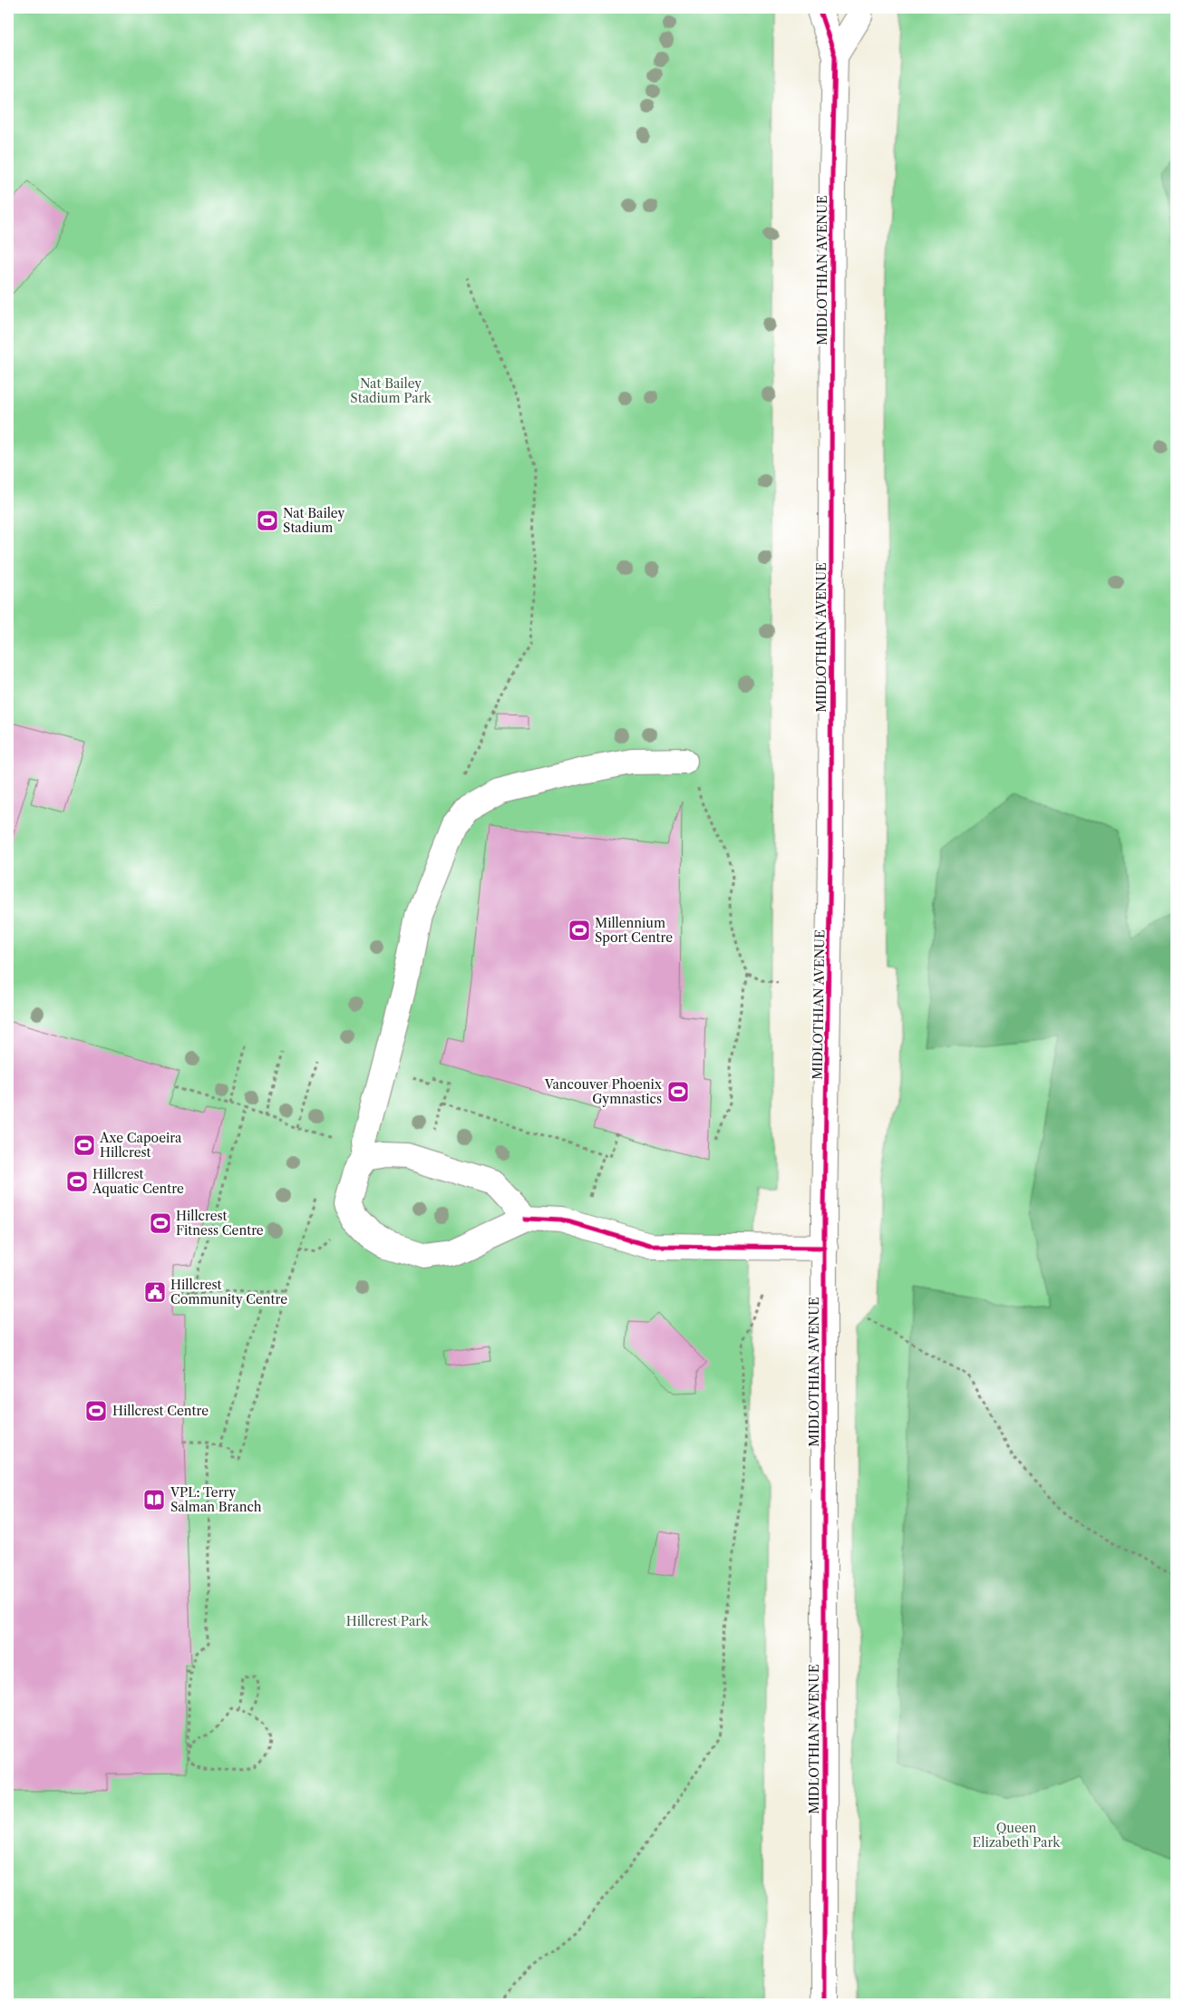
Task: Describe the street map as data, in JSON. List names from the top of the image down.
{
  "streets": {
    "street": ["MIDLOTHIAN AVENUE"]
  },
  "parks": ["Nat Bailey Stadium Park", "Hillcrest Park", "Queen Elizabeth Park"],
  "places": {
    "sports": [
      "Nat Bailey Stadium",
      "Millennium Sport Centre",
      "Vancouver Phoenix Gymnastics",
      "Axe Capoeira Hillcrest",
      "Hillcrest Aquatic Centre",
      "Hillcrest Fitness Centre",
      "Hillcrest Centre"
    ],
    "public building": ["Hillcrest Community Centre"],
    "library": ["VPL: Terry Salman Branch"]
  }
}
